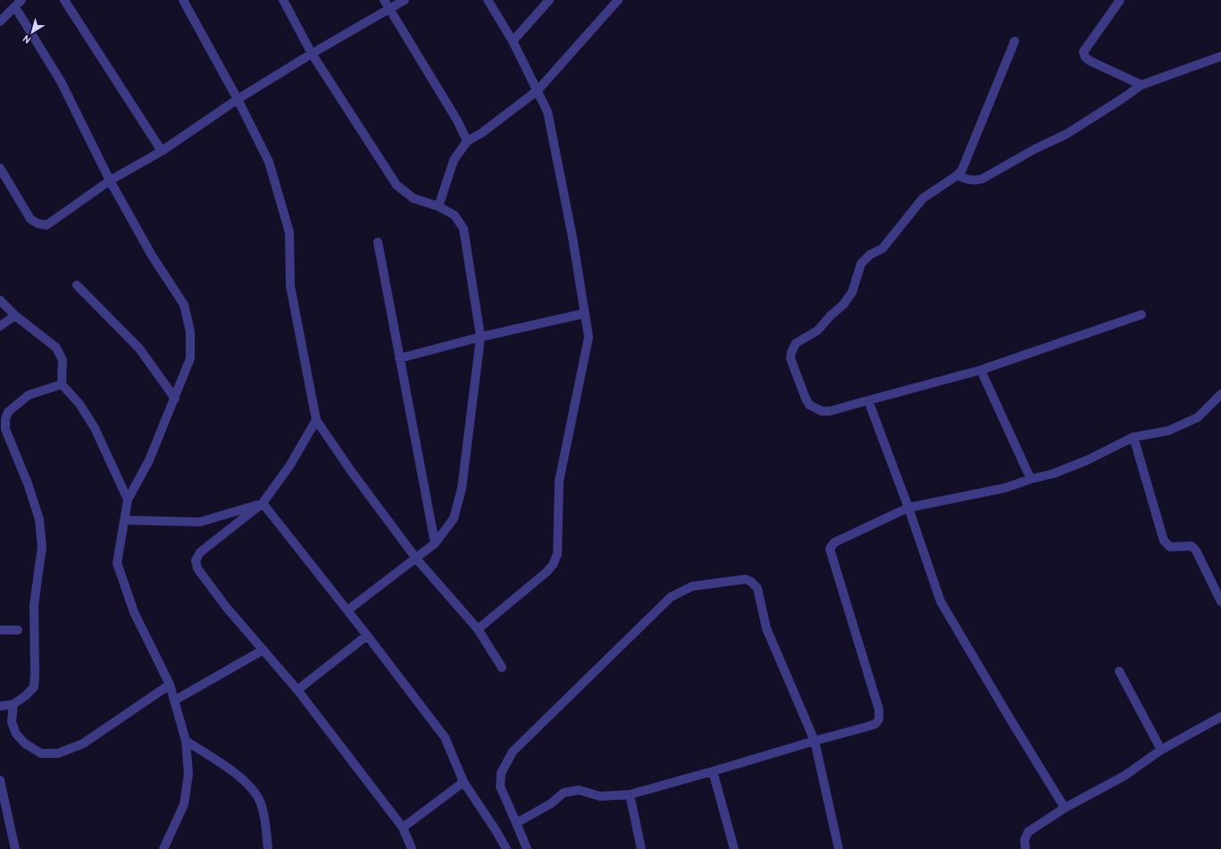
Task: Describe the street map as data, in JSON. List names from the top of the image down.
{
  "north": "bottom left"
}
